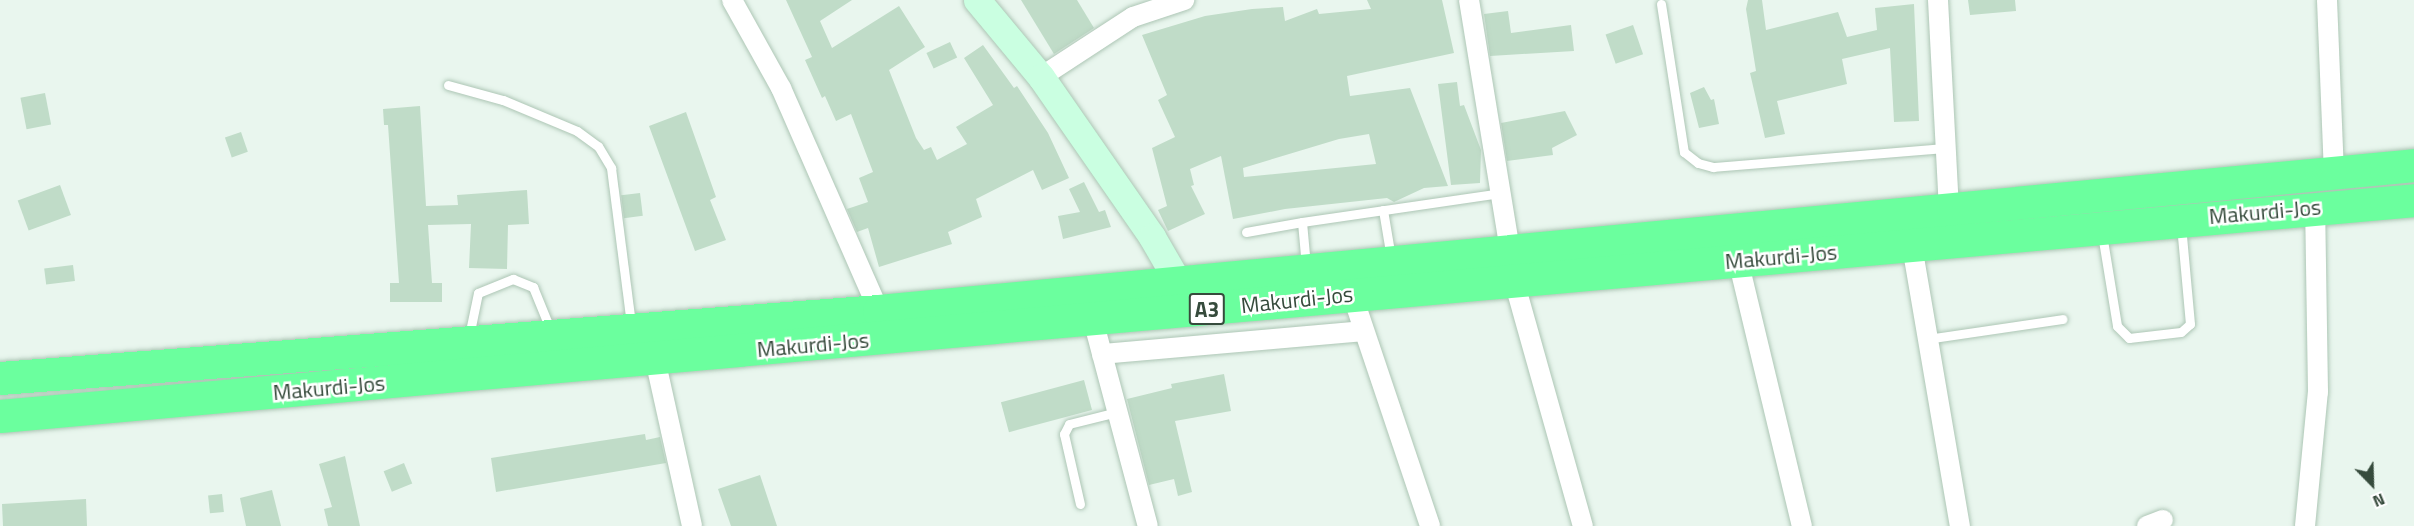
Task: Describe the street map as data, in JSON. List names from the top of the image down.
{
  "streets": {
    "highway": ["Makurdi-Jos", "A3"]
  },
  "north": "bottom right"
}
